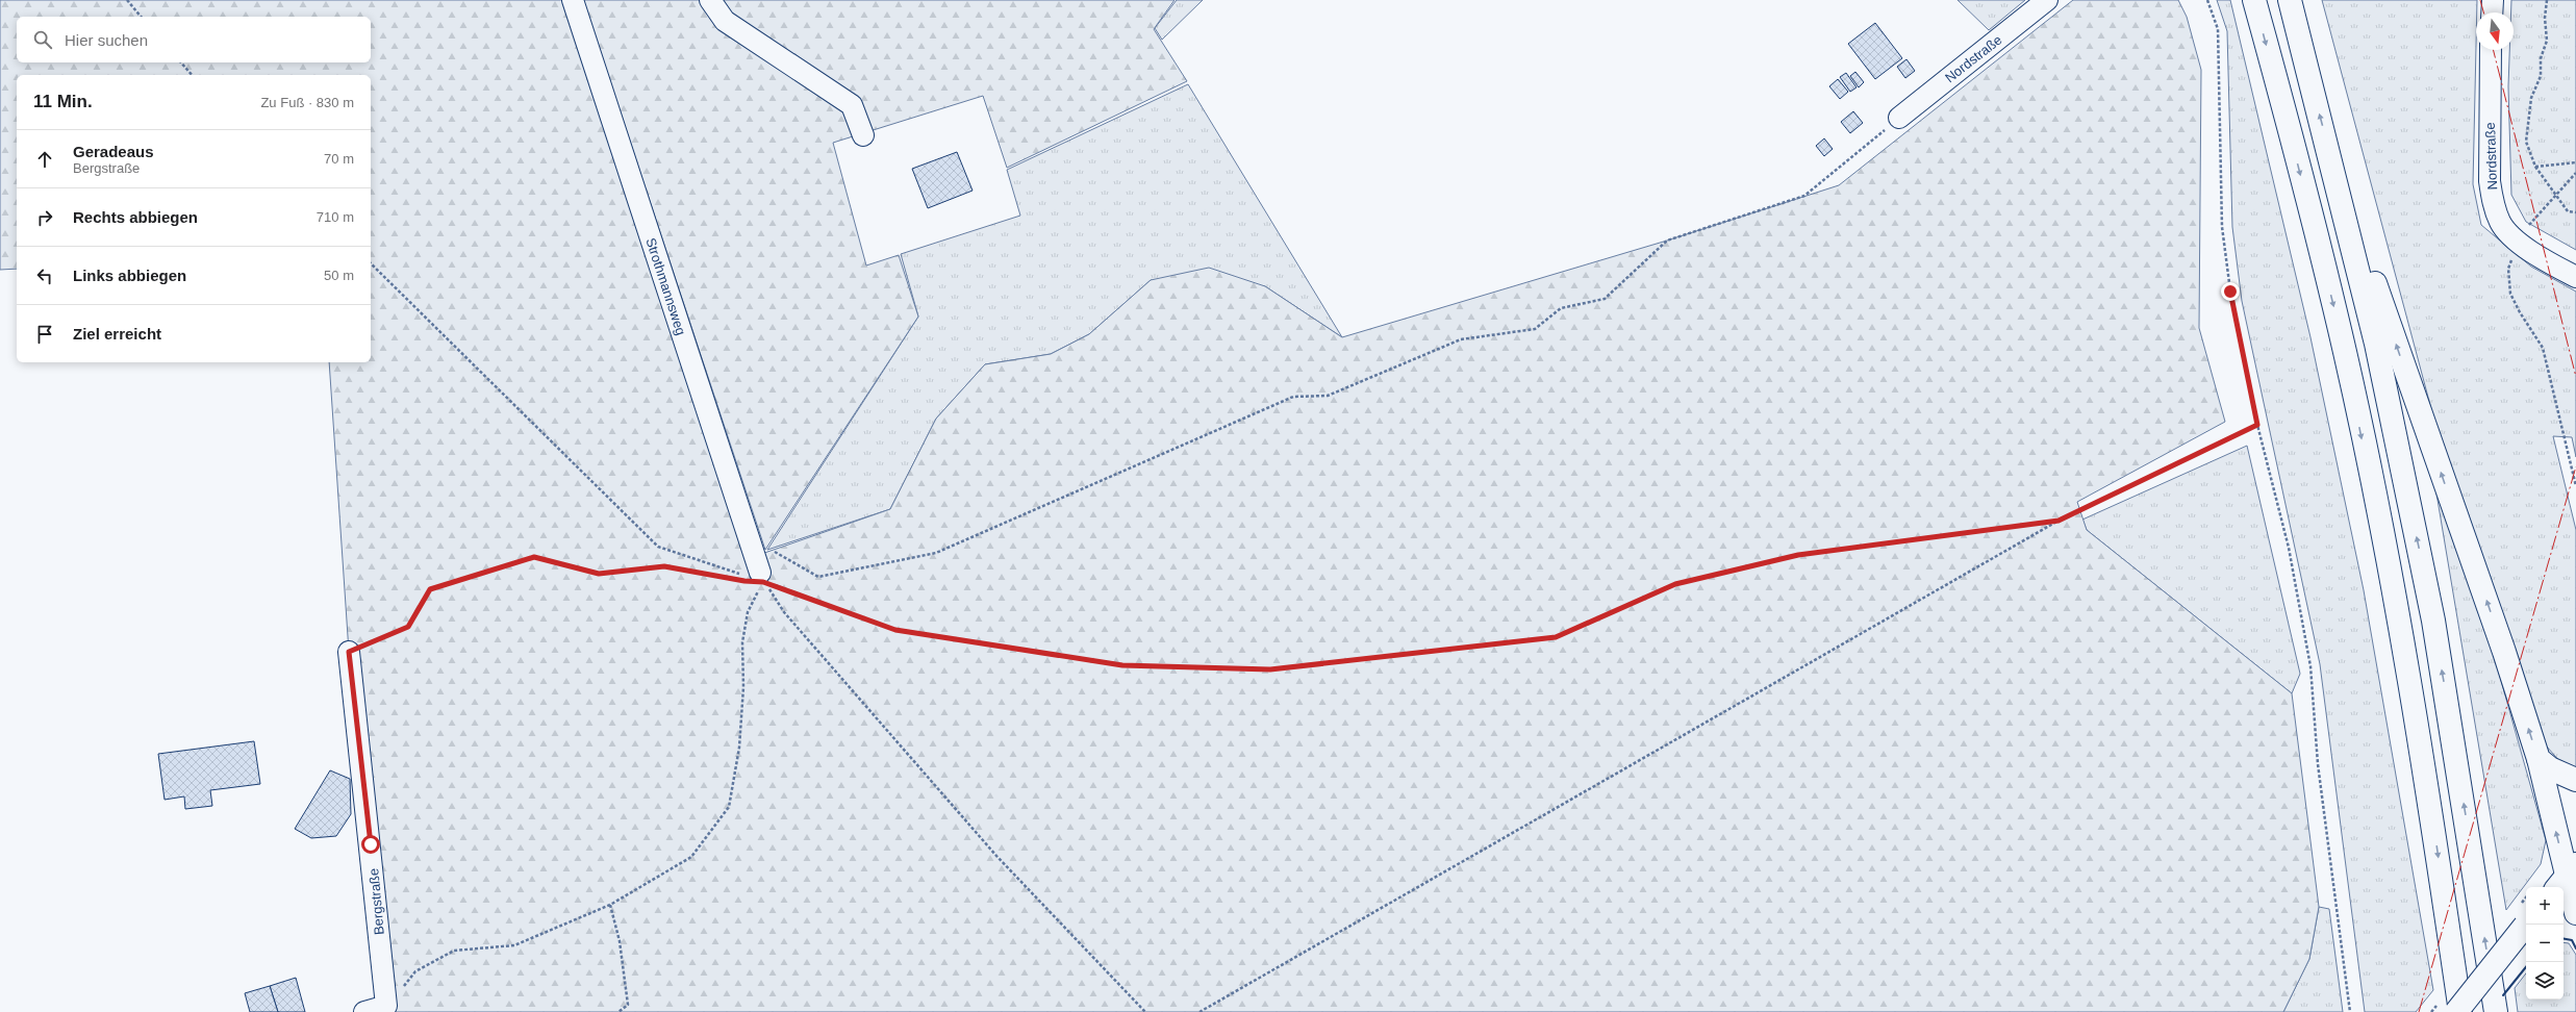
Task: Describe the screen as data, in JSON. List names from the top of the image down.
{
  "streets": {
    "street": ["Nordstraße", "Strothmannsweg", "Bergstraße"]
  },
  "north": "bottom",
  "page": {
    "search": "Hier suchen",
    "heading": ["11 Min.", "Zu Fuß · 830 m"],
    "list": [
      ["Geradeaus", "Bergstraße", "70 m"],
      ["Rechts abbiegen", "710 m"],
      ["Links abbiegen", "50 m"],
      "Ziel erreicht"
    ],
    "map_buttons": ["+", "−"]
  }
}
